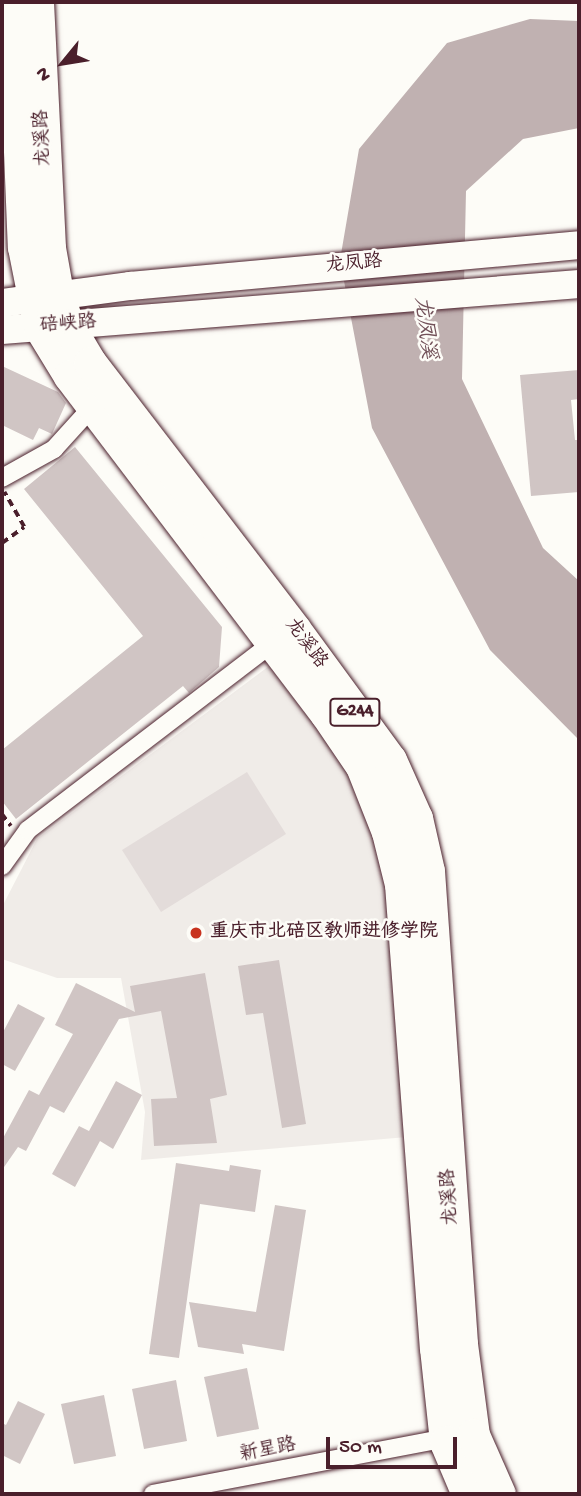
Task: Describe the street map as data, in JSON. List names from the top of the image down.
{
  "streets": {
    "highway": ["龙溪路", "G244"],
    "main road": ["龙凤路", "碚峡路"],
    "street": ["新星路"]
  },
  "crossings": [
    ["龙溪路", "碚峡路"],
    ["龙溪路", "新星路"],
    ["龙凤路", "碚峡路"]
  ],
  "water": ["龙凤溪"],
  "places": ["重庆市北碚区教师进修学院"],
  "scale_bar": "50 m",
  "north": "bottom left"
}
